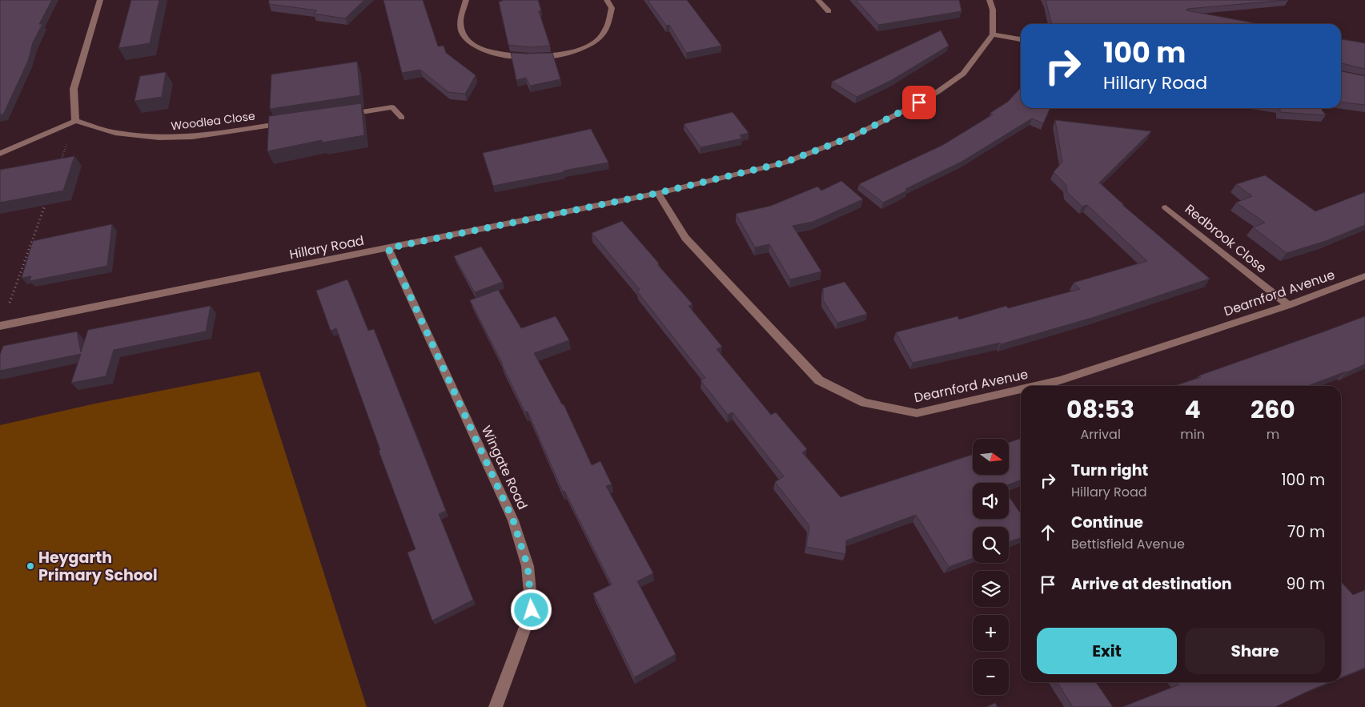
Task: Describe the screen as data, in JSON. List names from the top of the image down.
{
  "streets": {
    "street": [
      "Woodlea Close",
      "Redbrook Close",
      "Hillary Road",
      "Dearnford Avenue",
      "Wingate Road"
    ]
  },
  "crossings": [
    ["Redbrook Close", "Dearnford Avenue"],
    ["Hillary Road", "Dearnford Avenue"],
    ["Hillary Road", "Wingate Road"]
  ],
  "places": ["Heygarth Primary School"],
  "north": "right",
  "page": {
    "turn": ["100 m", "Hillary Road"],
    "eta": [
      "08:53",
      "Arrival",
      "4",
      "min",
      "260",
      "m"
    ],
    "map_buttons": ["+", "−"],
    "list": [
      {
        "name": "Turn right",
        "note": "Hillary Road",
        "value": "100 m"
      },
      {
        "name": "Continue",
        "note": "Bettisfield Avenue",
        "value": "70 m"
      },
      {
        "name": "Arrive at destination",
        "value": "90 m"
      }
    ],
    "buttons": ["Exit", "Share"]
  }
}
